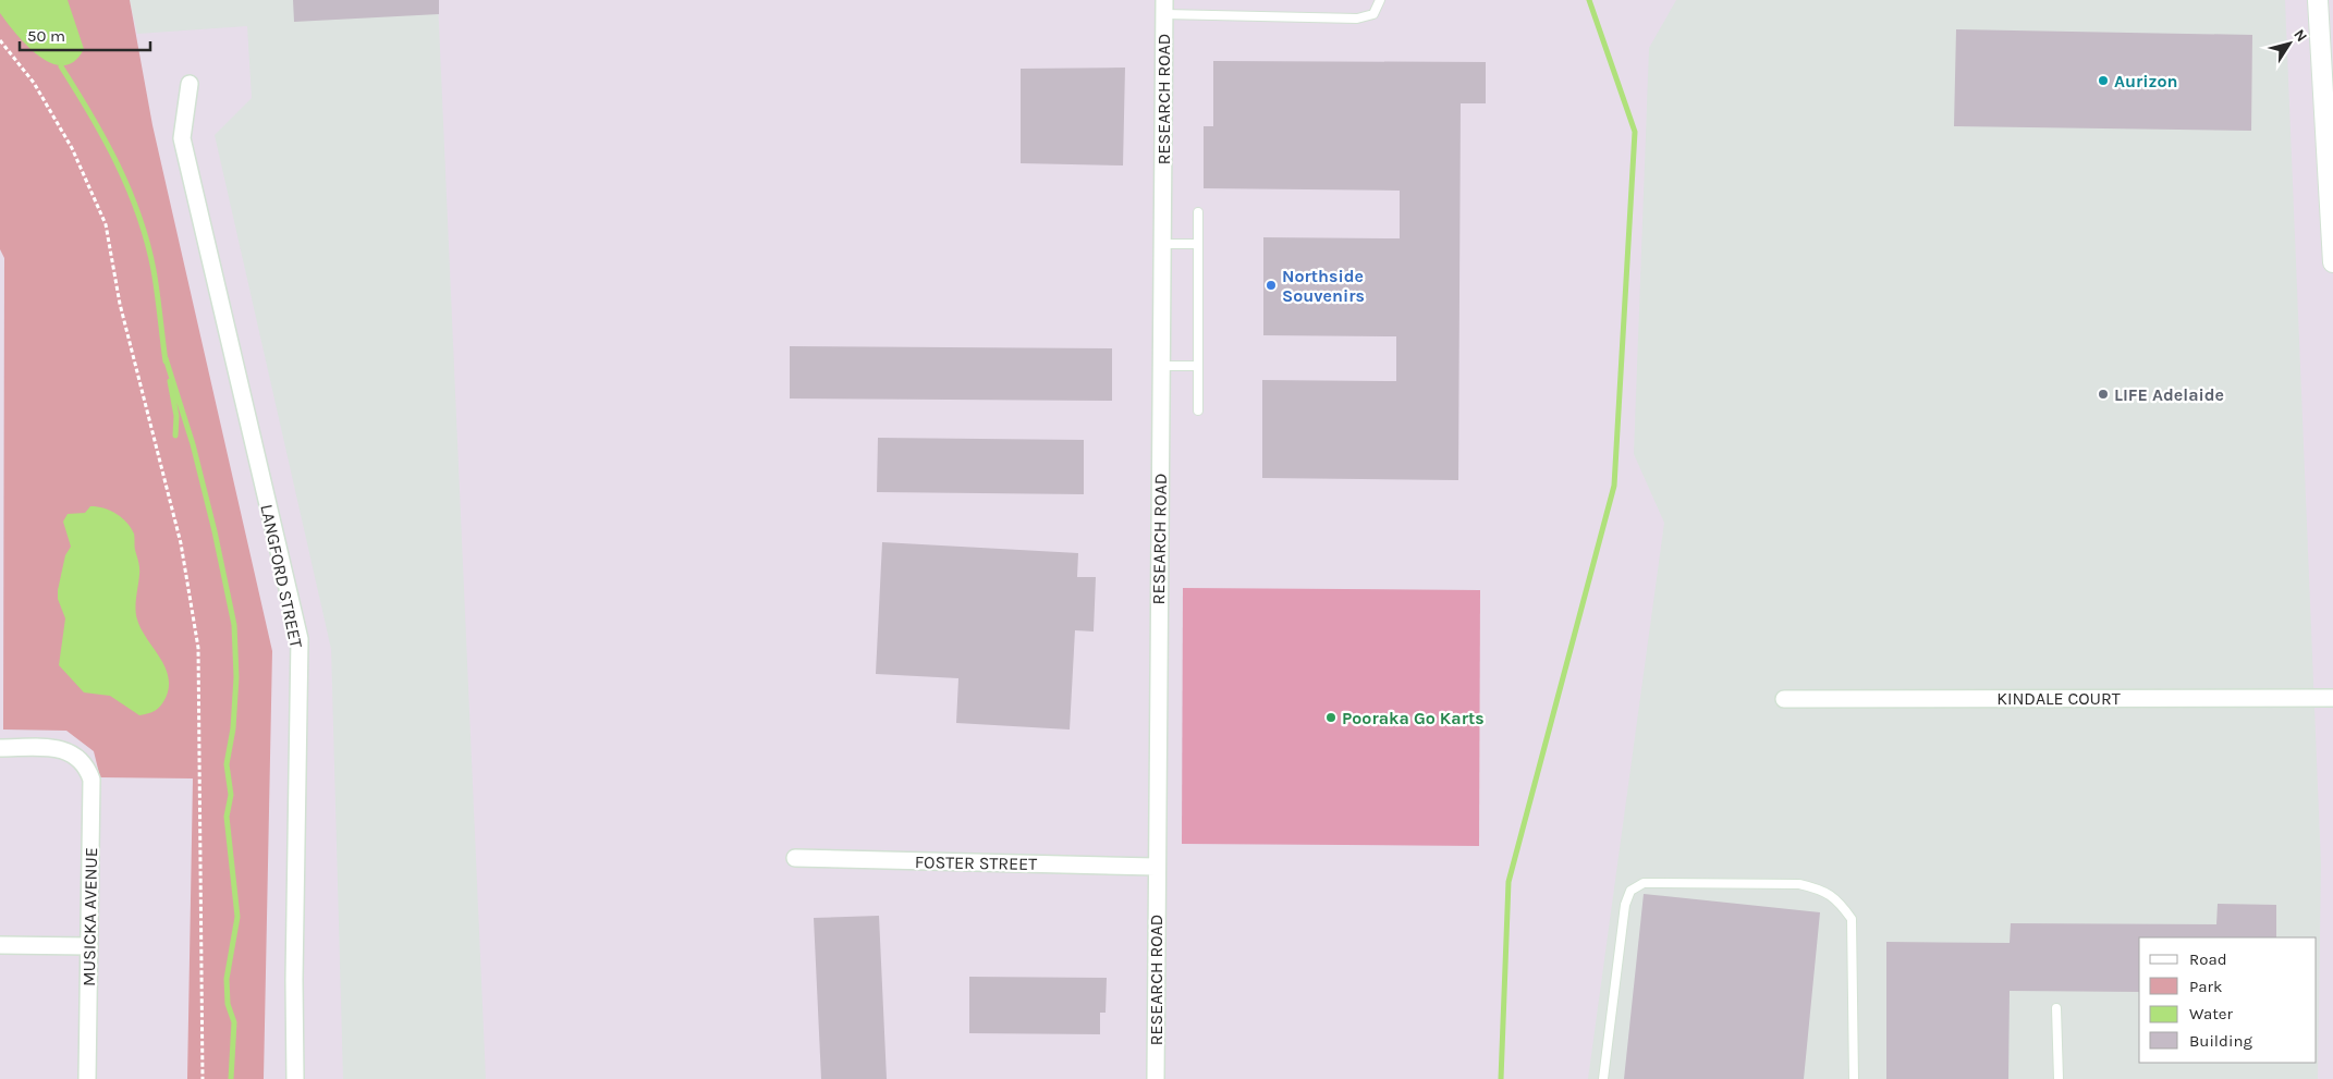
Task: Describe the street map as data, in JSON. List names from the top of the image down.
{
  "streets": {
    "street": [
      "RESEARCH ROAD",
      "LANGFORD STREET",
      "KINDALE COURT",
      "FOSTER STREET",
      "MUSICKA AVENUE"
    ]
  },
  "crossings": [
    ["RESEARCH ROAD", "FOSTER STREET"]
  ],
  "places": [
    "Aurizon",
    "Northside Souvenirs",
    "LIFE Adelaide",
    "Pooraka Go Karts"
  ],
  "legend": [
    "Road",
    "Park",
    "Water",
    "Building"
  ],
  "scale_bar": "50 m",
  "north": "top right"
}
